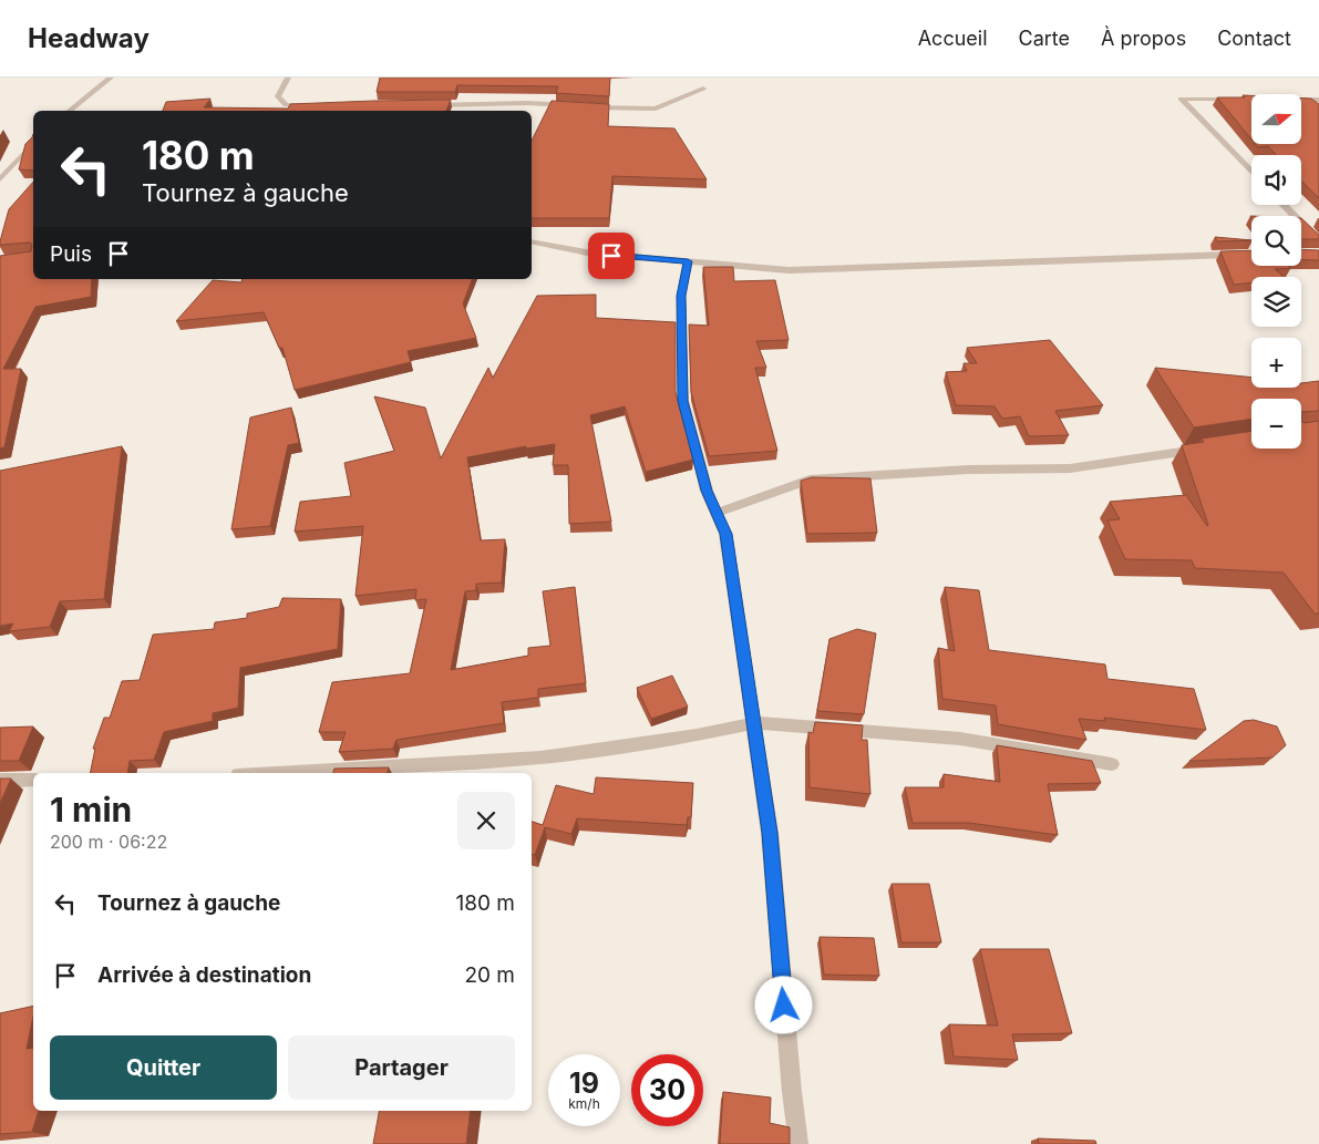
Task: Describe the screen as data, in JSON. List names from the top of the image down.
{
  "north": "right",
  "page": {
    "header": "Headway",
    "nav": [
      "Accueil",
      "Carte",
      "À propos",
      "Contact"
    ],
    "map_buttons": ["+", "−"],
    "turn": ["180 m", "Tournez à gauche"],
    "then": "Puis",
    "heading": ["1 min", "200 m · 06:22"],
    "list": [
      {
        "name": "Tournez à gauche",
        "value": "180 m"
      },
      {
        "name": "Arrivée à destination",
        "value": "20 m"
      }
    ],
    "buttons": ["Quitter", "Partager"],
    "speed": "19 km/h",
    "limit": "30"
  }
}
